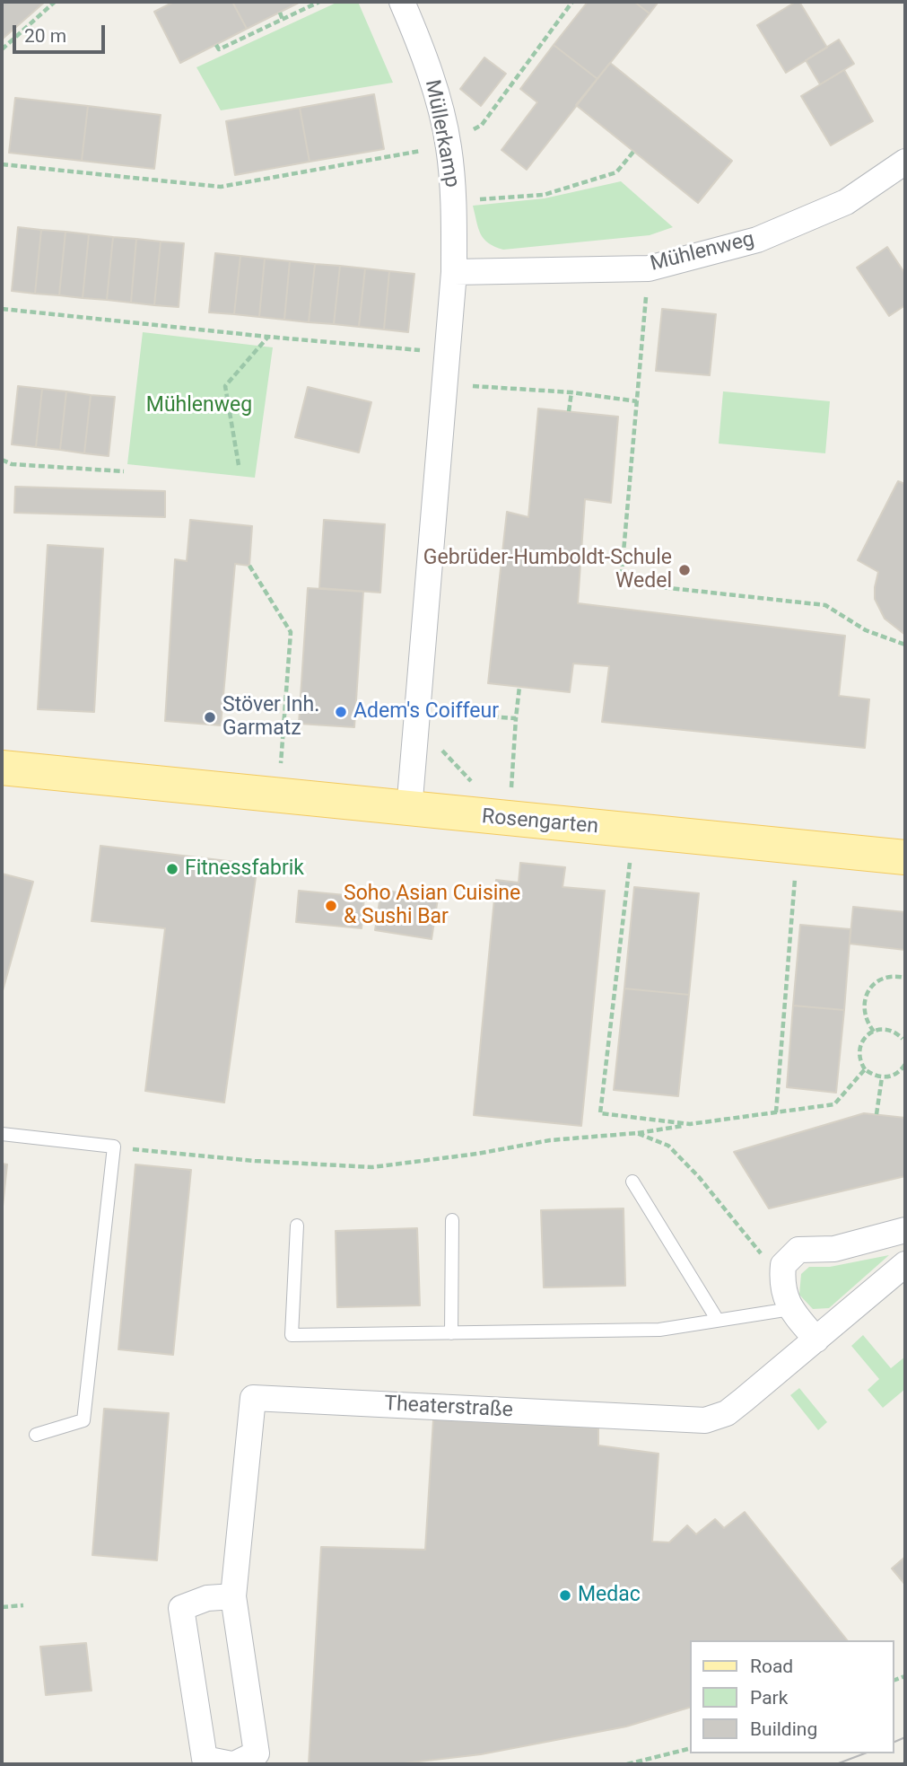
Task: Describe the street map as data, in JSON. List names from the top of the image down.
{
  "streets": {
    "main road": ["Rosengarten"],
    "street": ["Müllerkamp", "Mühlenweg", "Theaterstraße"]
  },
  "crossings": [
    ["Müllerkamp", "Mühlenweg"]
  ],
  "parks": ["Mühlenweg"],
  "places": [
    "Gebrüder-Humboldt-Schule Wedel",
    "Adem's Coiffeur",
    "Stöver Inh. Garmatz",
    "Fitnessfabrik",
    "Soho Asian Cuisine & Sushi Bar",
    "Medac"
  ],
  "legend": ["Road", "Park", "Building"],
  "scale_bar": "20 m"
}
